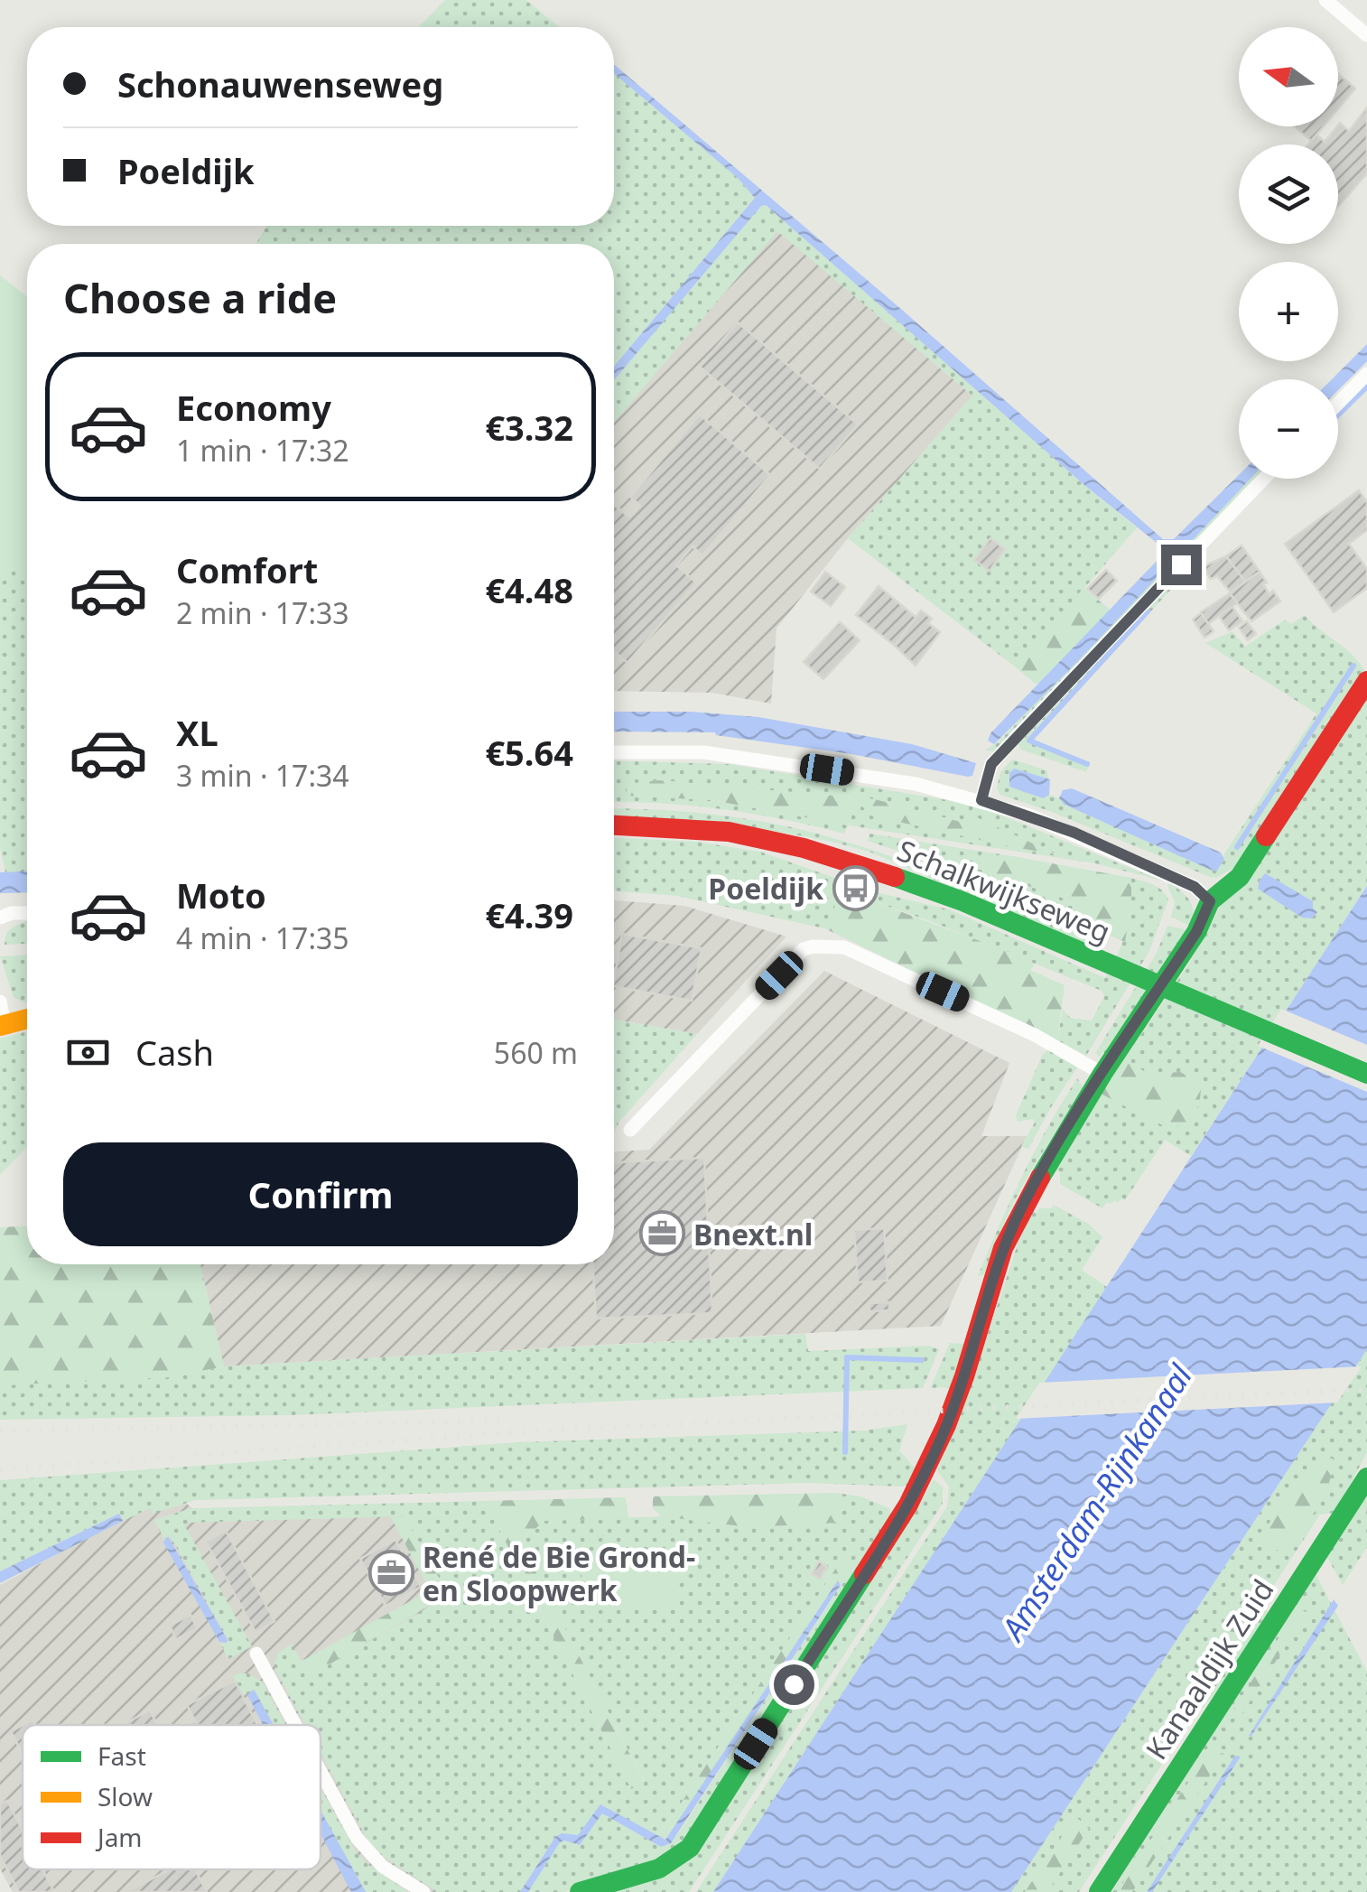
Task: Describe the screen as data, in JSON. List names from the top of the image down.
{
  "streets": {
    "street": ["Schalkwijkseweg", "Kanaaldijk Zuid"]
  },
  "water": ["Amsterdam-Rijnkanaal"],
  "places": {
    "bus stop": ["Poeldijk"],
    "office": ["Bnext.nl", "René de Bie Grond- en Sloopwerk"]
  },
  "legend": ["Fast", "Slow", "Jam"],
  "north": "left",
  "page": {
    "map_buttons": ["+", "−"],
    "banner": ["Schonauwenseweg", "Poeldijk"],
    "heading": "Choose a ride",
    "list": [
      {
        "name": "Economy",
        "note": "1 min · 17:32",
        "value": "€3.32"
      },
      {
        "name": "Comfort",
        "note": "2 min · 17:33",
        "value": "€4.48"
      },
      {
        "name": "XL",
        "note": "3 min · 17:34",
        "value": "€5.64"
      },
      {
        "name": "Moto",
        "note": "4 min · 17:35",
        "value": "€4.39"
      }
    ],
    "pay": ["Cash", "560 m"],
    "buttons": "Confirm"
  }
}
